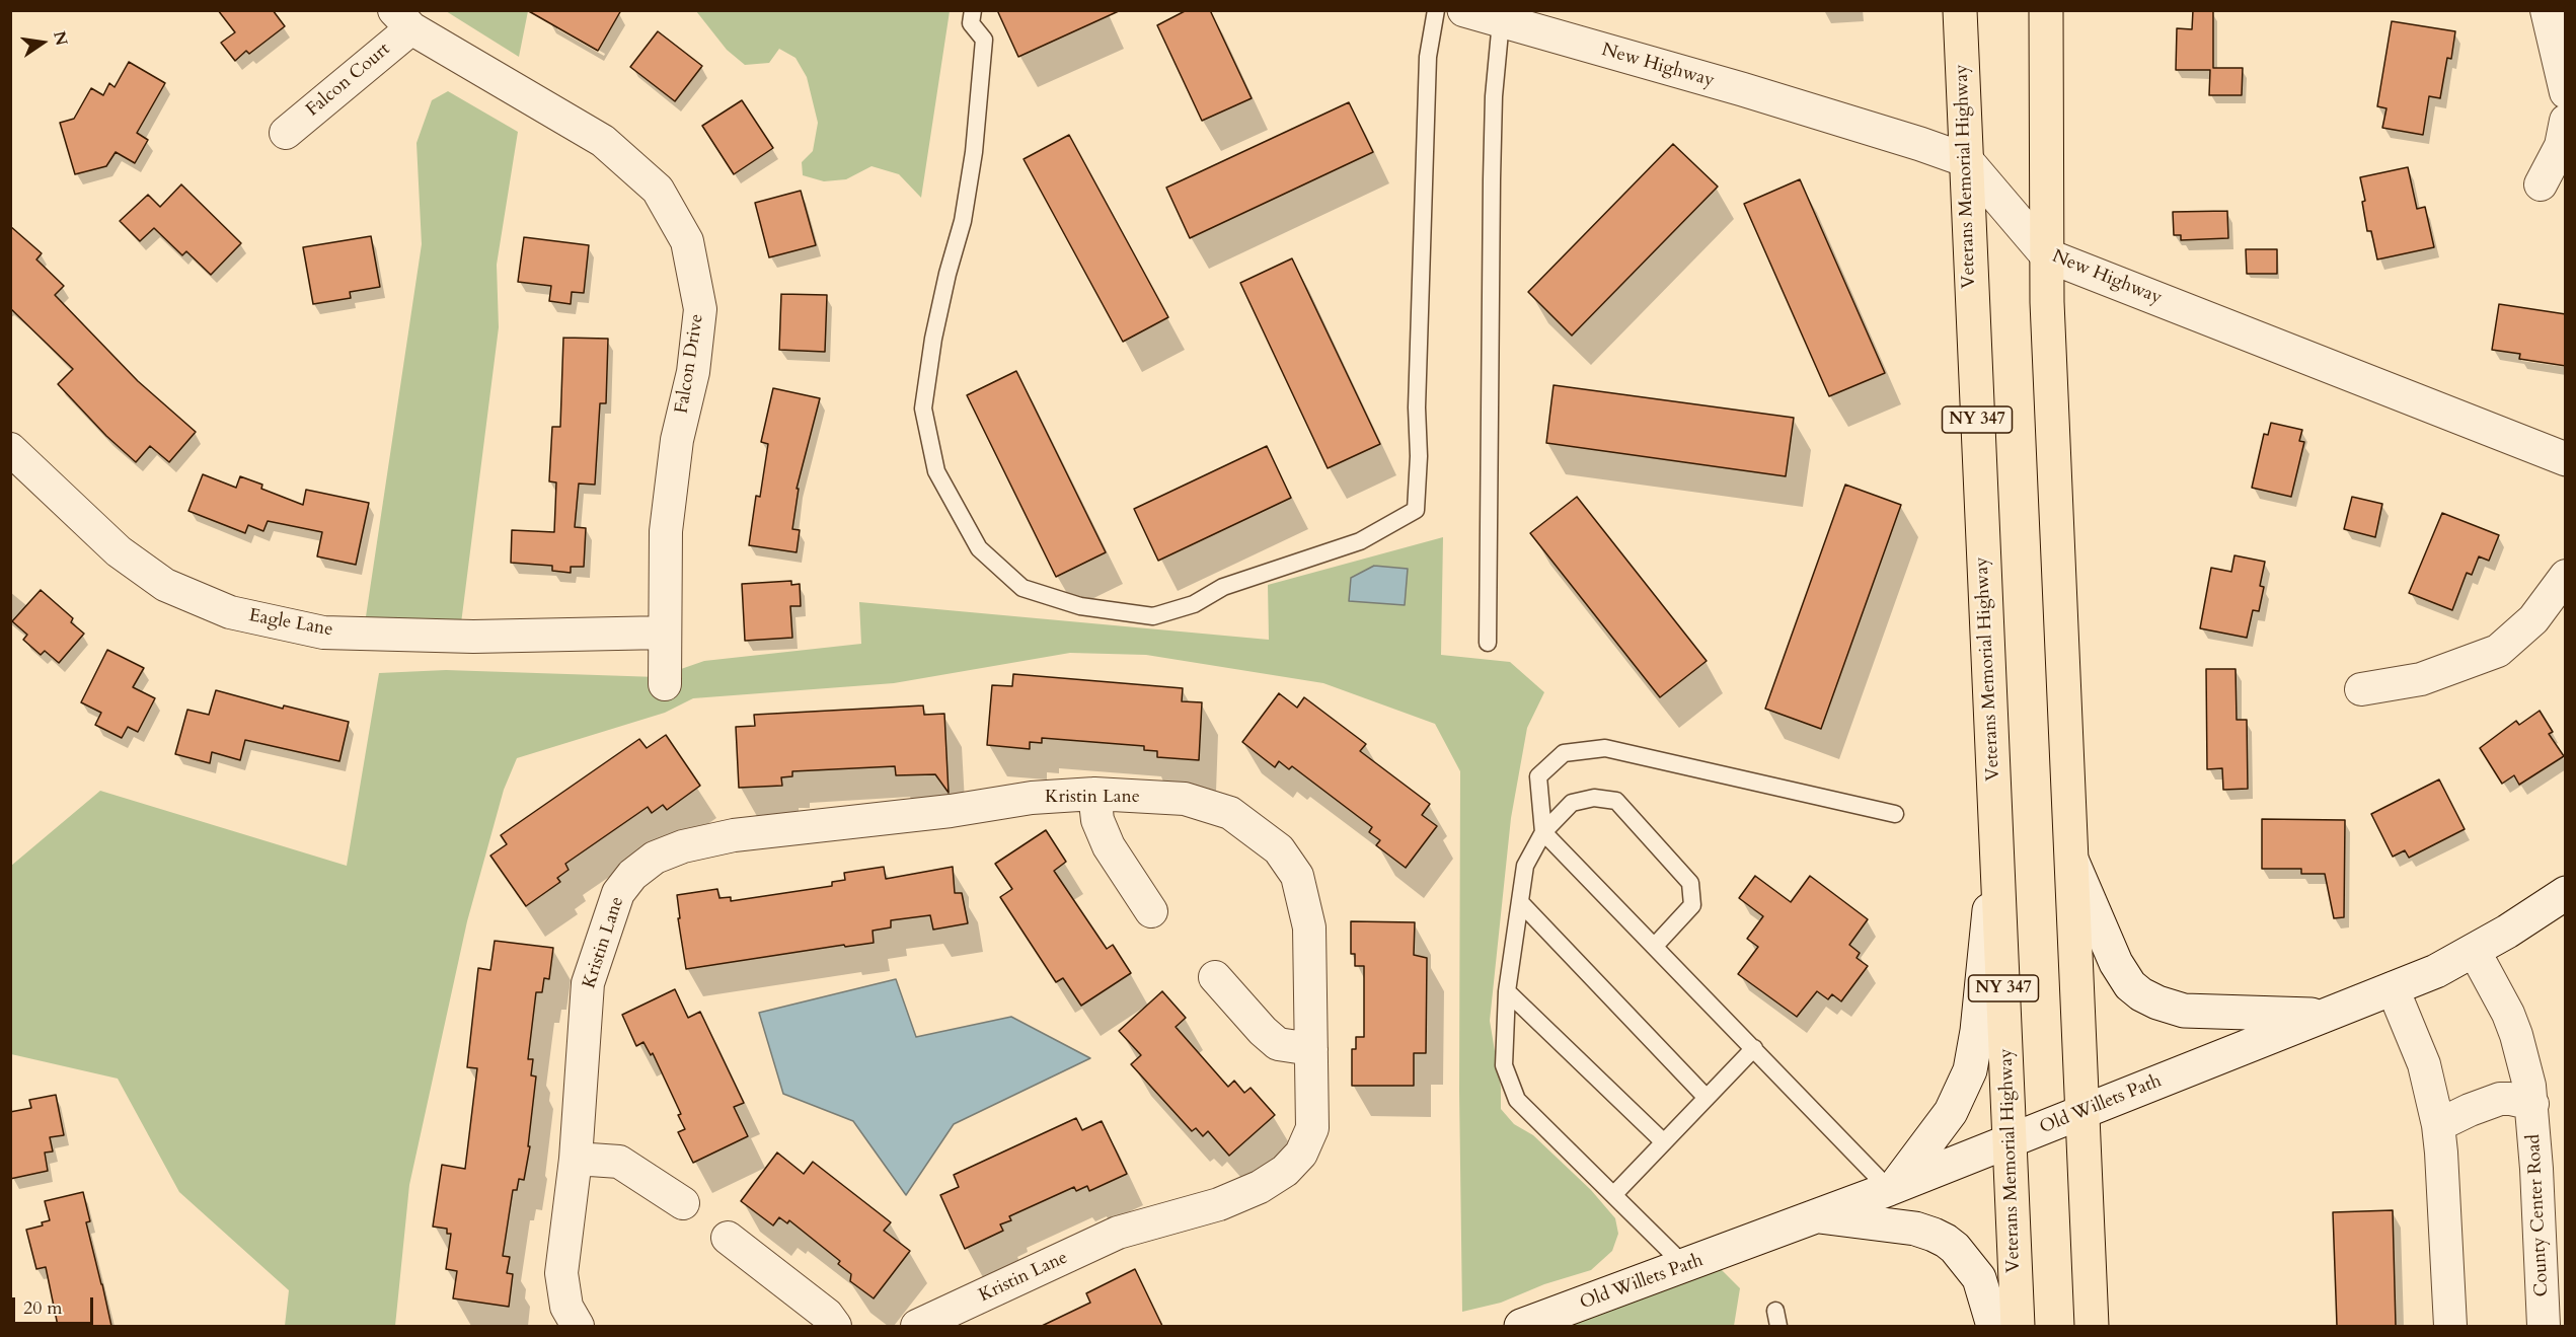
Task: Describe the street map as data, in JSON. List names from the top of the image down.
{
  "streets": {
    "highway": ["Veterans Memorial Highway", "NY 347"],
    "main road": ["New Highway", "Old Willets Path"],
    "street": [
      "Falcon Court",
      "Falcon Drive",
      "Eagle Lane",
      "Kristin Lane",
      "County Center Road"
    ]
  },
  "crossings": [
    ["New Highway", "Veterans Memorial Highway"],
    ["Falcon Court", "Falcon Drive"],
    ["Veterans Memorial Highway", "Old Willets Path"],
    ["Falcon Drive", "Eagle Lane"],
    ["Old Willets Path", "County Center Road"]
  ],
  "scale_bar": "20 m",
  "north": "right"
}
